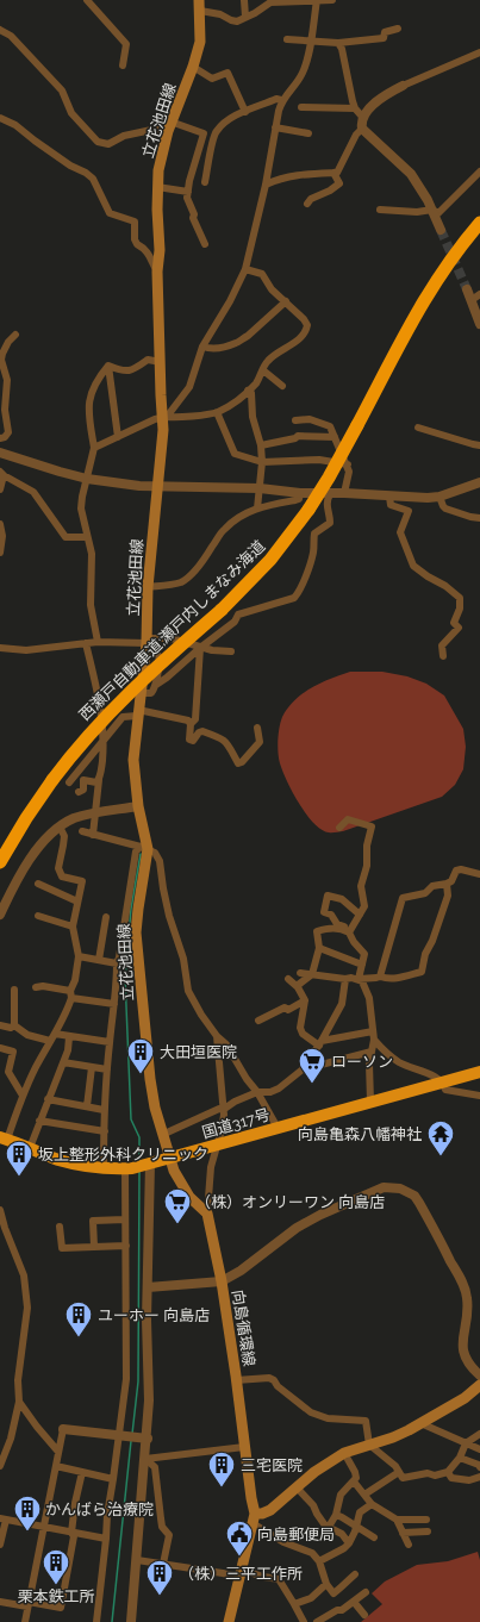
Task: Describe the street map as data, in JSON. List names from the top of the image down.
{
  "streets": {
    "highway": ["西瀬戸自動車道;瀬戸内しまなみ海道", "国道317号"],
    "main road": ["立花池田線", "向島循環線"]
  },
  "crossings": [
    ["立花池田線", "国道317号"]
  ],
  "places": {
    "building": [
      "大田垣医院",
      "坂上整形外科クリニック",
      "ユーホー 向島店",
      "三宅医院",
      "かんばら治療院",
      "栗本鉄工所",
      "（株）三平工作所"
    ],
    "supermarket": ["ローソン", "（株）オンリーワン 向島店"],
    "temple": ["向島亀森八幡神社"],
    "public building": ["向島郵便局"]
  }
}
